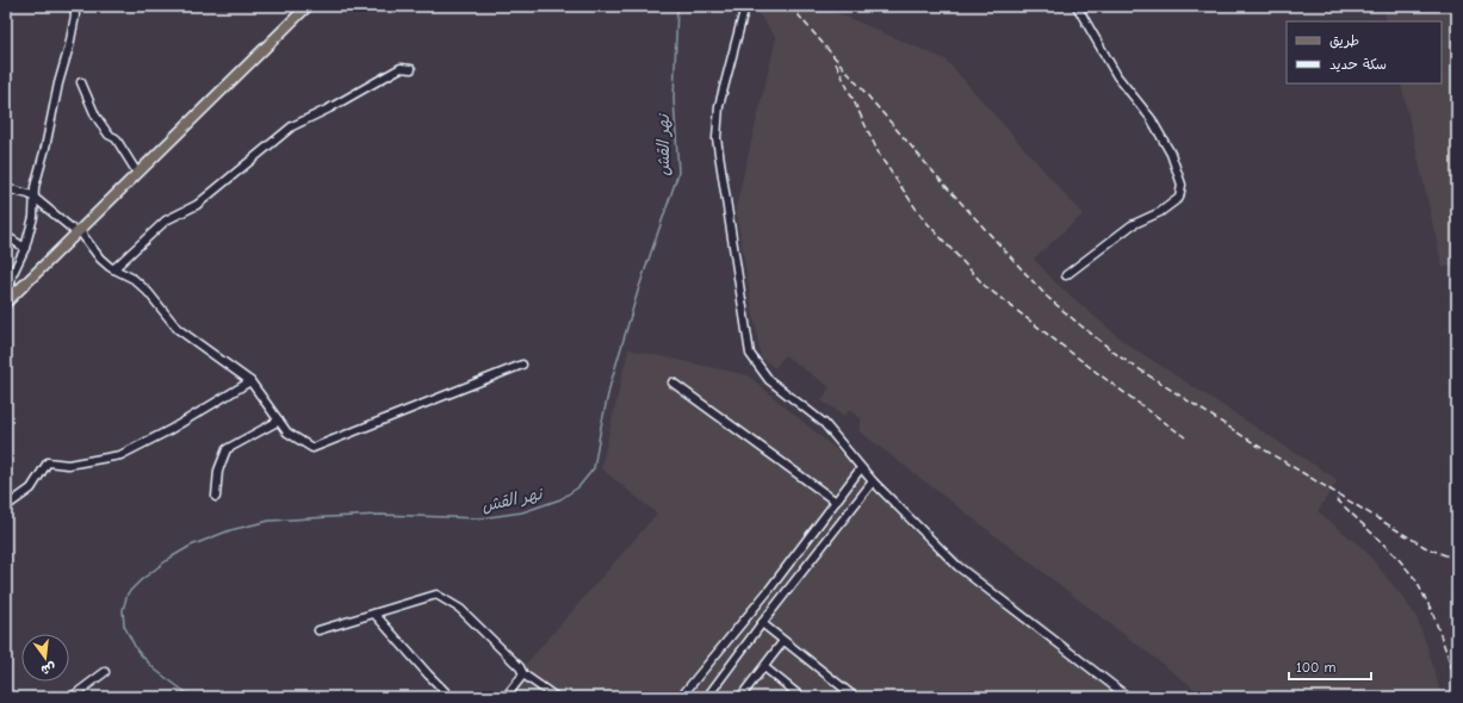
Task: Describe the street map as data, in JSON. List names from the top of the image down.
{
  "water": ["نهر القش"],
  "legend": ["طريق", "سكة حديد"],
  "scale_bar": "100 m",
  "north": "bottom"
}
